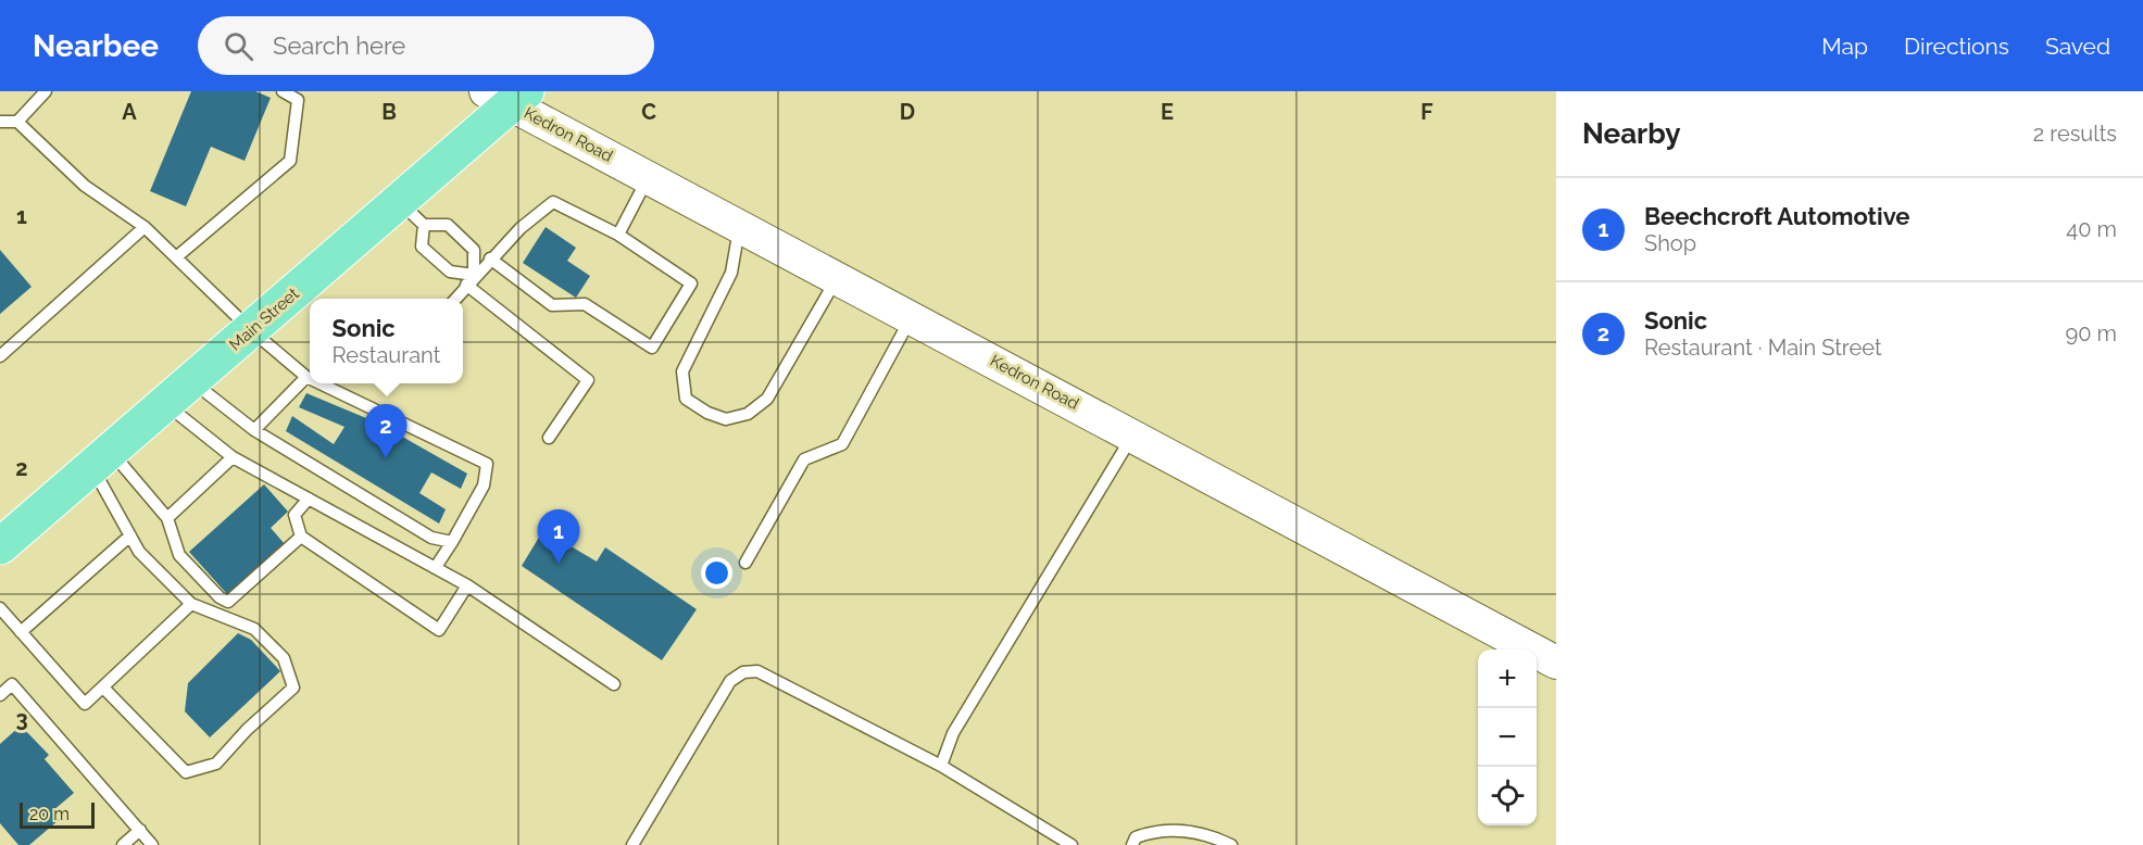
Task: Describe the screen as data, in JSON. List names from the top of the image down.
{
  "streets": {
    "main road": ["Kedron Road", "Main Street"]
  },
  "crossings": [
    ["Kedron Road", "Main Street"]
  ],
  "scale_bar": "20 m",
  "page": {
    "header": "Nearbee",
    "search": "Search here",
    "nav": ["Map", "Directions", "Saved"],
    "heading": ["Nearby", "2 results"],
    "list": [
      {
        "mark": "1",
        "name": "Beechcroft Automotive",
        "note": "Shop",
        "value": "40 m"
      },
      {
        "mark": "2",
        "name": "Sonic",
        "note": "Restaurant · Main Street",
        "value": "90 m"
      }
    ],
    "popup": ["Sonic", "Restaurant"],
    "pins": ["2", "1"],
    "map_buttons": ["+", "−"],
    "scale": "20 m"
  },
  "grid": {
    "columns": [
      "A",
      "B",
      "C",
      "D",
      "E",
      "F"
    ],
    "rows": ["1", "2", "3"]
  }
}
